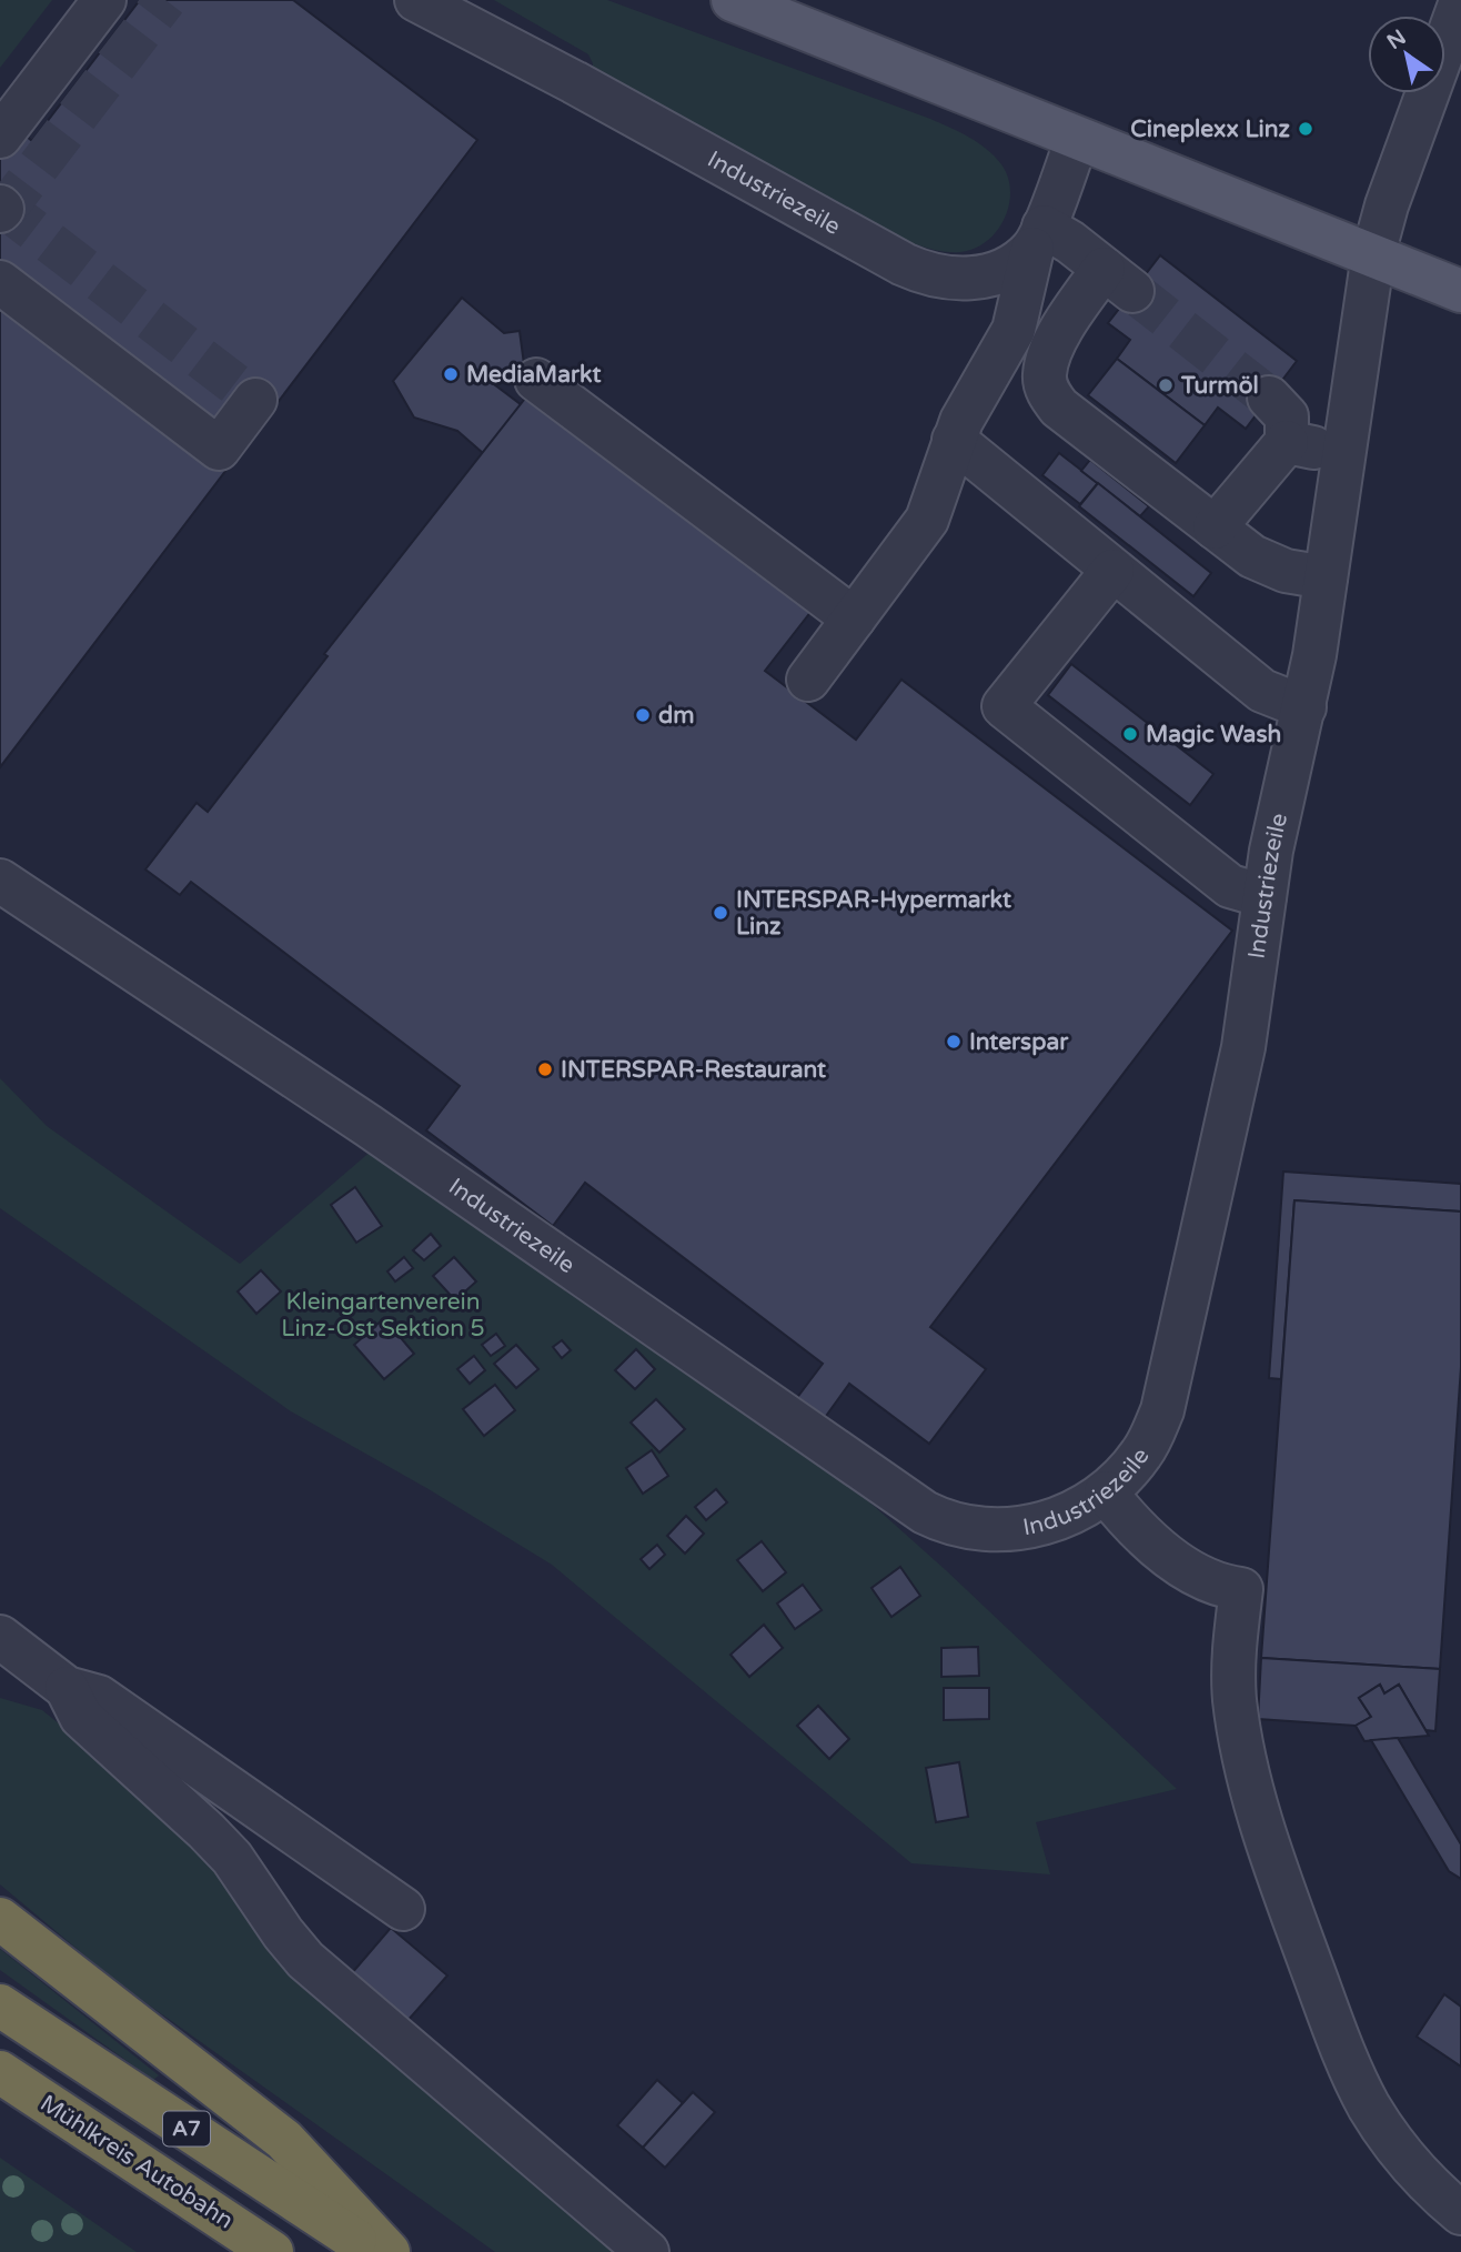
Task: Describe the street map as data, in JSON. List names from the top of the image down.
{
  "streets": {
    "highway": ["A7", "Mühlkreis Autobahn"],
    "street": ["Industriezeile"]
  },
  "parks": ["Kleingartenverein Linz-Ost Sektion 5"],
  "places": [
    "Cineplexx Linz",
    "MediaMarkt",
    "Turmöl",
    "dm",
    "Magic Wash",
    "INTERSPAR-Hypermarkt Linz",
    "Interspar",
    "INTERSPAR-Restaurant"
  ],
  "north": "top left"
}
